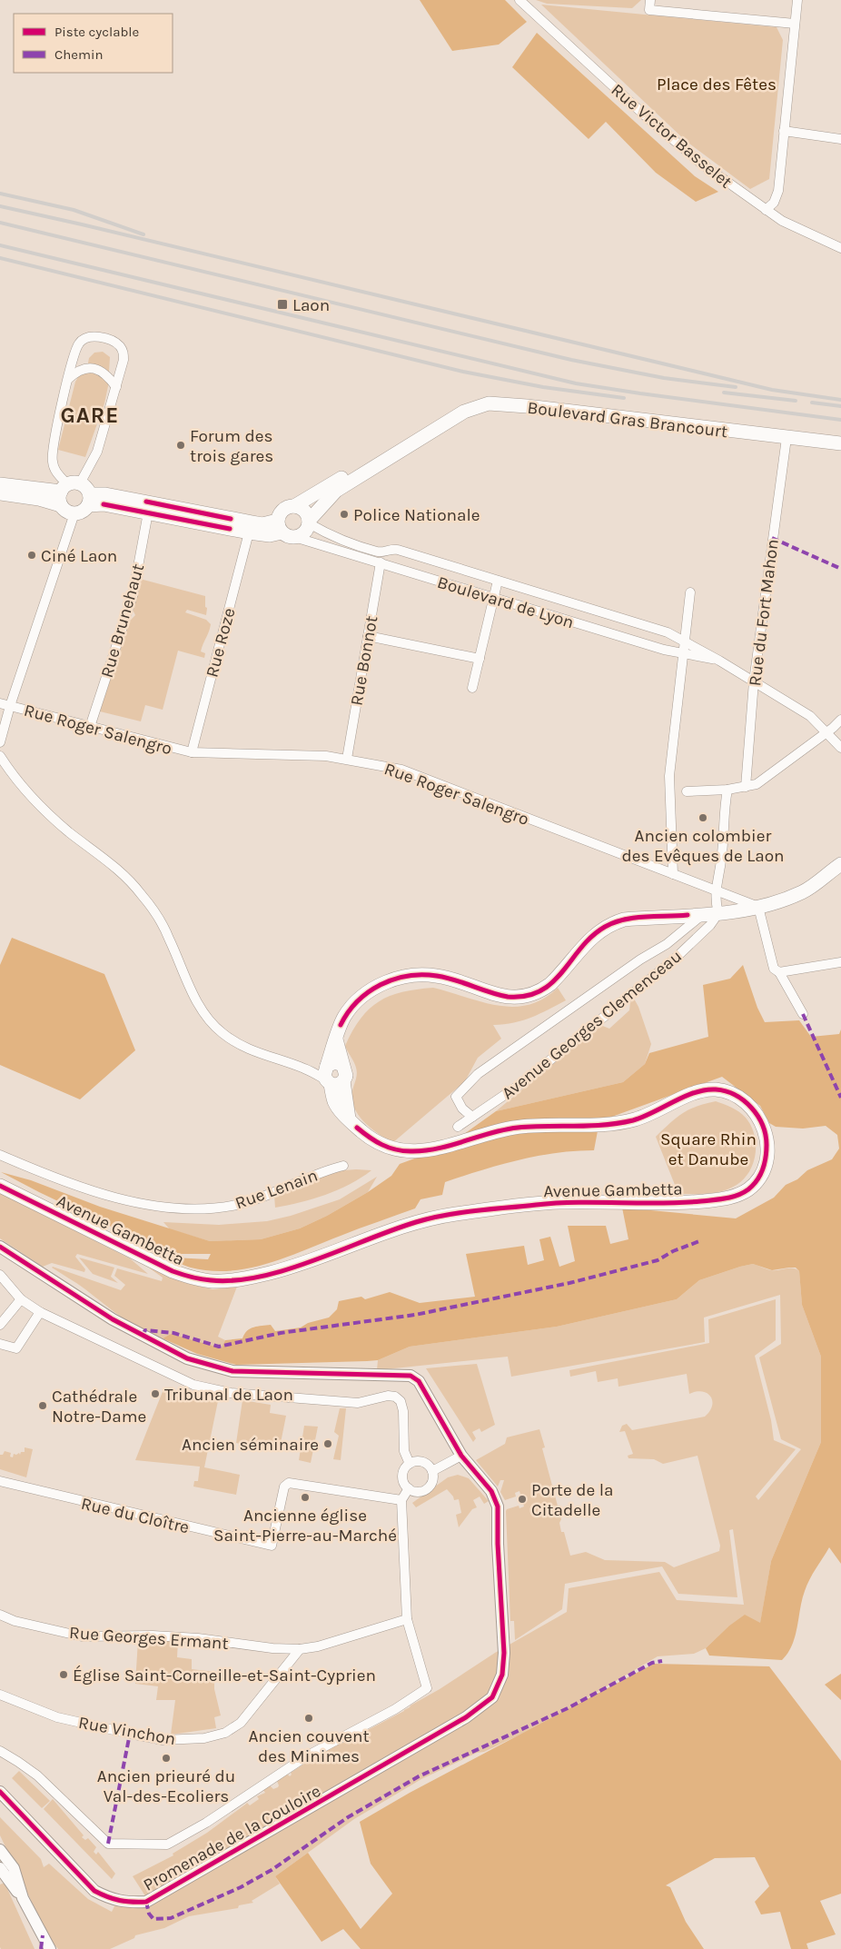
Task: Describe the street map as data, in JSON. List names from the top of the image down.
{
  "streets": {
    "main road": ["Boulevard Gras Brancourt", "Avenue Gambetta"],
    "street": [
      "Rue Victor Basselet",
      "Boulevard de Lyon",
      "Rue du Fort Mahon",
      "Rue Brunehaut",
      "Rue Roze",
      "Rue Bonnot",
      "Rue Roger Salengro",
      "Avenue Georges Clemenceau",
      "Rue Lenain",
      "Rue du Cloître",
      "Rue Georges Ermant",
      "Rue Vinchon",
      "Promenade de la Couloire"
    ]
  },
  "crossings": [
    ["Boulevard Gras Brancourt", "Boulevard de Lyon"],
    ["Boulevard Gras Brancourt", "Rue du Fort Mahon"],
    ["Boulevard de Lyon", "Rue du Fort Mahon"],
    ["Boulevard de Lyon", "Rue Bonnot"],
    ["Rue Brunehaut", "Rue Roger Salengro"],
    ["Rue Roze", "Rue Roger Salengro"],
    ["Rue Bonnot", "Rue Roger Salengro"],
    ["Rue Georges Ermant", "Rue Vinchon"]
  ],
  "districts": ["GARE"],
  "parks": ["Place des Fêtes", "Square Rhin et Danube"],
  "places": {
    "transit": ["Laon"],
    "other": [
      "Forum des trois gares",
      "Police Nationale",
      "Ciné Laon",
      "Ancien colombier des Evêques de Laon",
      "Tribunal de Laon",
      "Cathédrale Notre-Dame",
      "Ancien séminaire",
      "Ancienne église Saint-Pierre-au-Marché",
      "Porte de la Citadelle",
      "Église Saint-Corneille-et-Saint-Cyprien",
      "Ancien couvent des Minimes",
      "Ancien prieuré du Val-des-Ecoliers"
    ]
  },
  "legend": ["Piste cyclable", "Chemin"]
}
